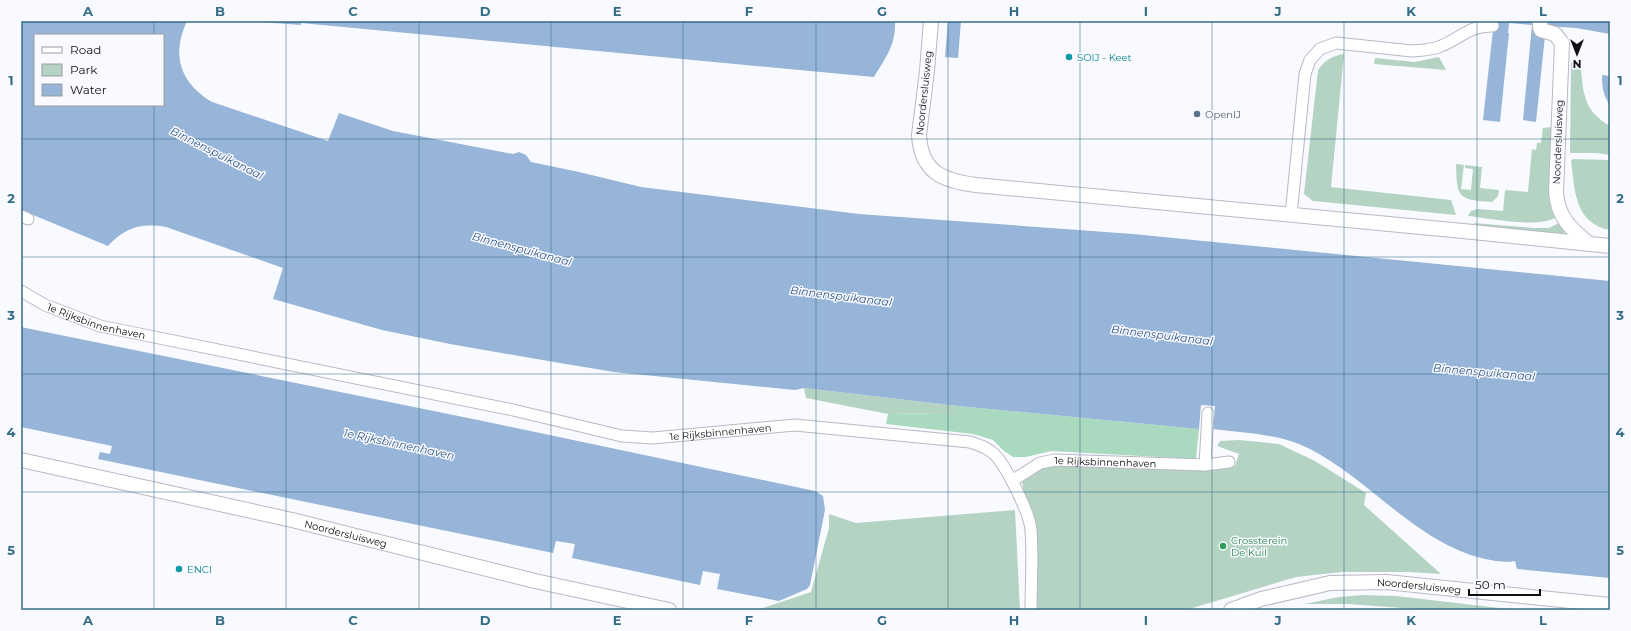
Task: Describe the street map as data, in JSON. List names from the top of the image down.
{
  "streets": {
    "street": ["Noordersluisweg", "1e Rijksbinnenhaven"]
  },
  "water": ["Binnenspuikanaal", "1e Rijksbinnenhaven"],
  "places": [
    "SOIJ - Keet",
    "OpenIJ",
    "Crossterein De Kuil",
    "ENCI"
  ],
  "legend": ["Road", "Park", "Water"],
  "scale_bar": "50 m",
  "north": "bottom",
  "grid": {
    "columns": [
      "A",
      "B",
      "C",
      "D",
      "E",
      "F",
      "G",
      "H",
      "I",
      "J",
      "K",
      "L"
    ],
    "rows": [
      "1",
      "2",
      "3",
      "4",
      "5"
    ]
  }
}
